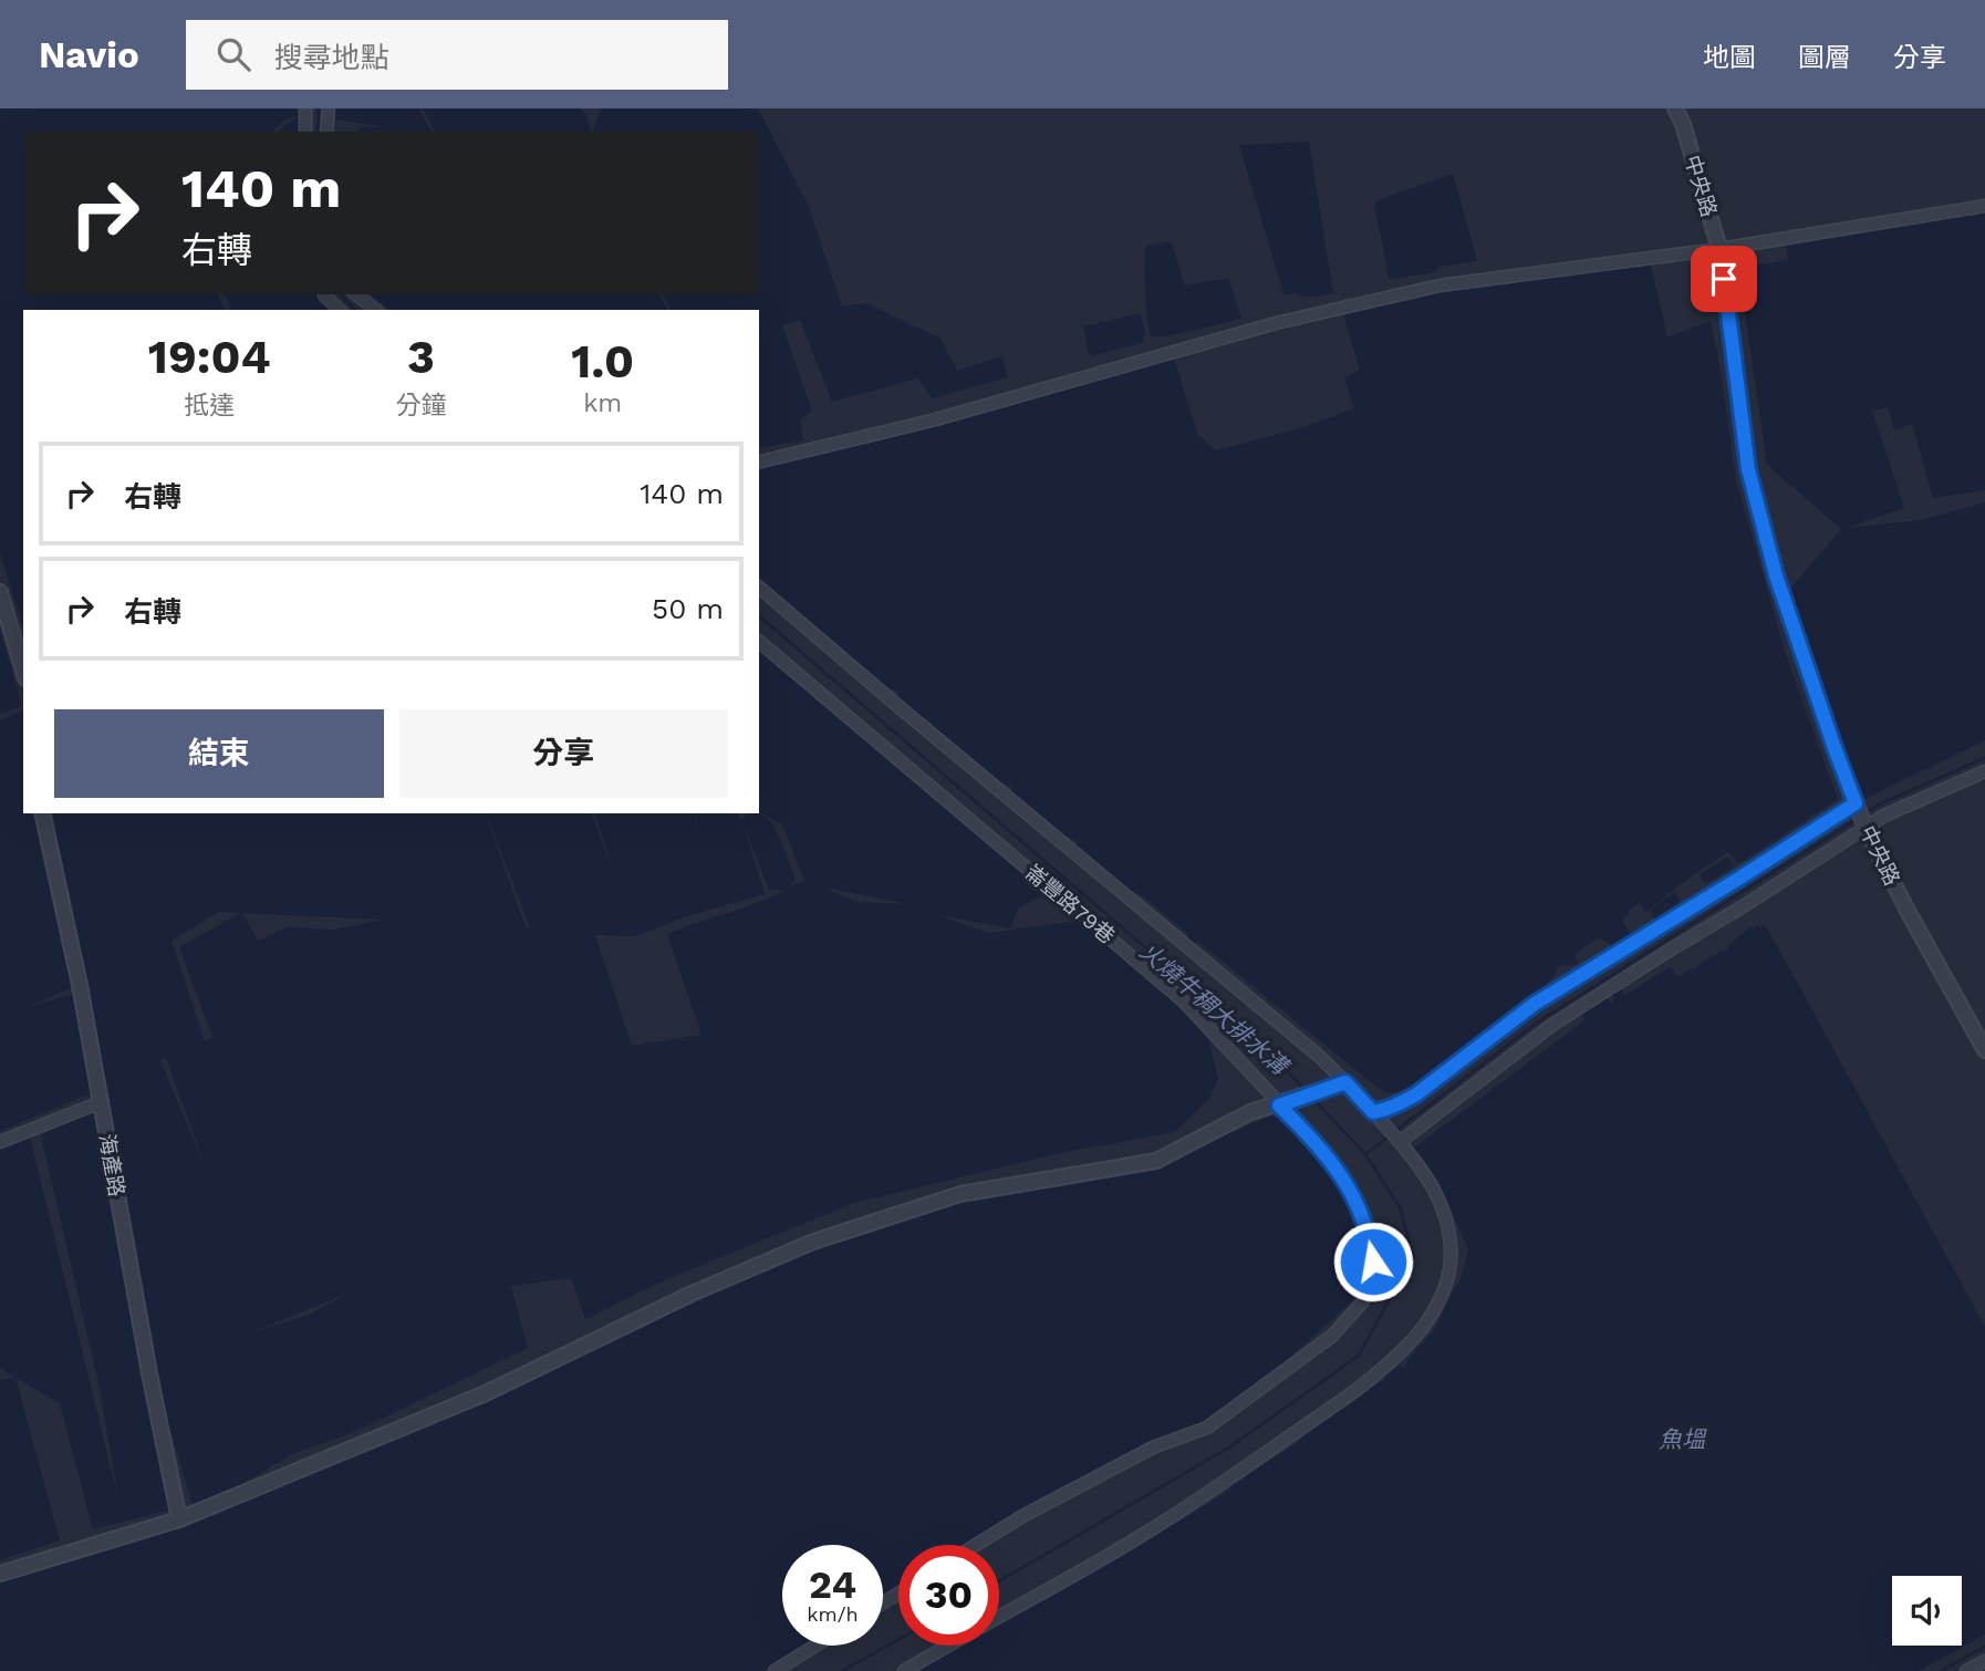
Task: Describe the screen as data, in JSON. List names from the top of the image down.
{
  "streets": {
    "street": ["中央路", "崙豐路79巷", "海產路"]
  },
  "water": ["火燒牛稠大排水溝", "魚塭"],
  "page": {
    "header": "Navio",
    "search": "搜尋地點",
    "nav": ["地圖", "圖層", "分享"],
    "turn": ["140 m", "右轉"],
    "eta": [
      "19:04",
      "抵達",
      "3",
      "分鐘",
      "1.0",
      "km"
    ],
    "list": [
      {
        "name": "右轉",
        "value": "140 m"
      },
      {
        "name": "右轉",
        "value": "50 m"
      }
    ],
    "buttons": ["結束", "分享"],
    "speed": "24 km/h",
    "limit": "30"
  }
}
